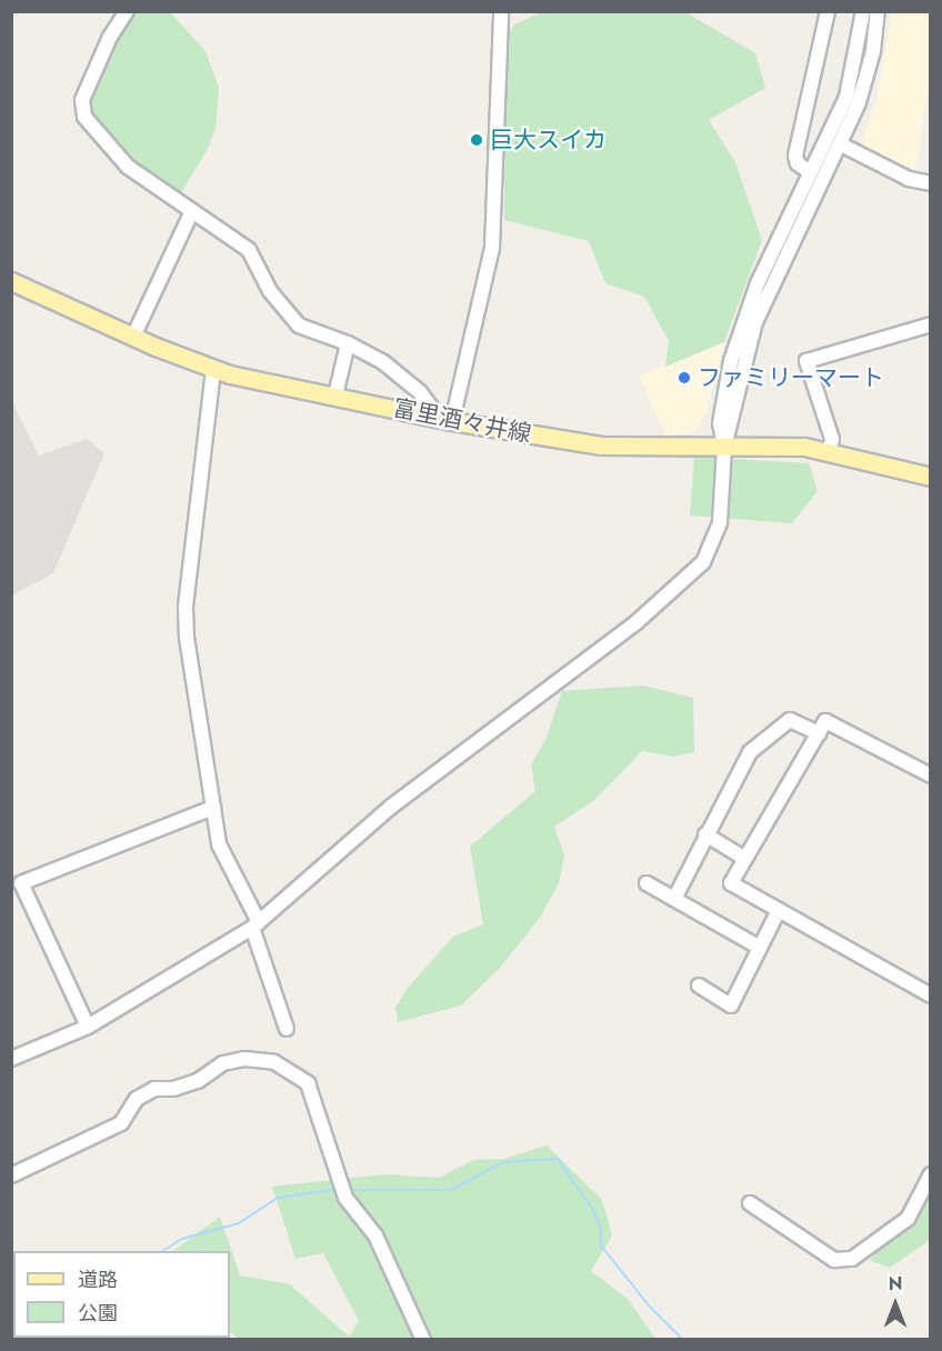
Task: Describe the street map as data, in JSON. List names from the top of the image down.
{
  "streets": {
    "main road": ["富里酒々井線"]
  },
  "places": ["巨大スイカ", "ファミリーマート"],
  "legend": ["道路", "公園"],
  "north": "top"
}
